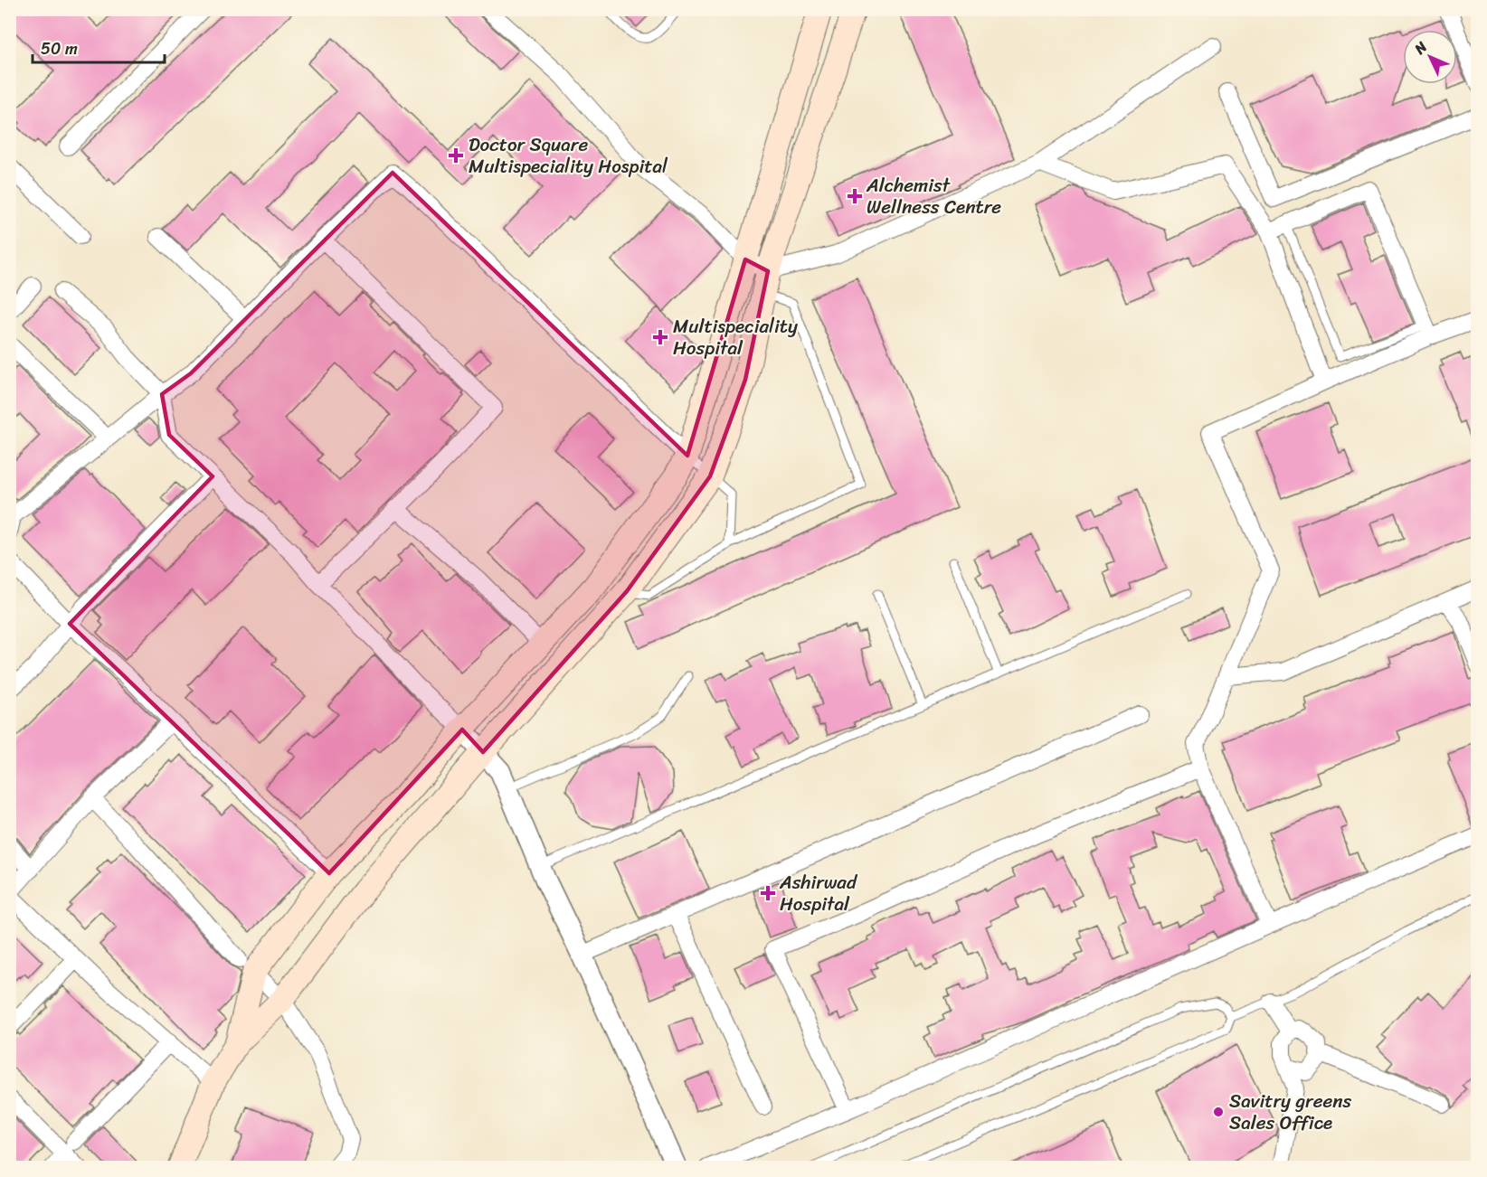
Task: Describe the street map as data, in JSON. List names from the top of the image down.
{
  "places": {
    "health": [
      "Doctor Square Multispeciality Hospital",
      "Alchemist Wellness Centre",
      "Multispeciality Hospital",
      "Ashirwad Hospital"
    ],
    "other": ["Savitry greens Sales Office"]
  },
  "scale_bar": "50 m",
  "north": "top left"
}
